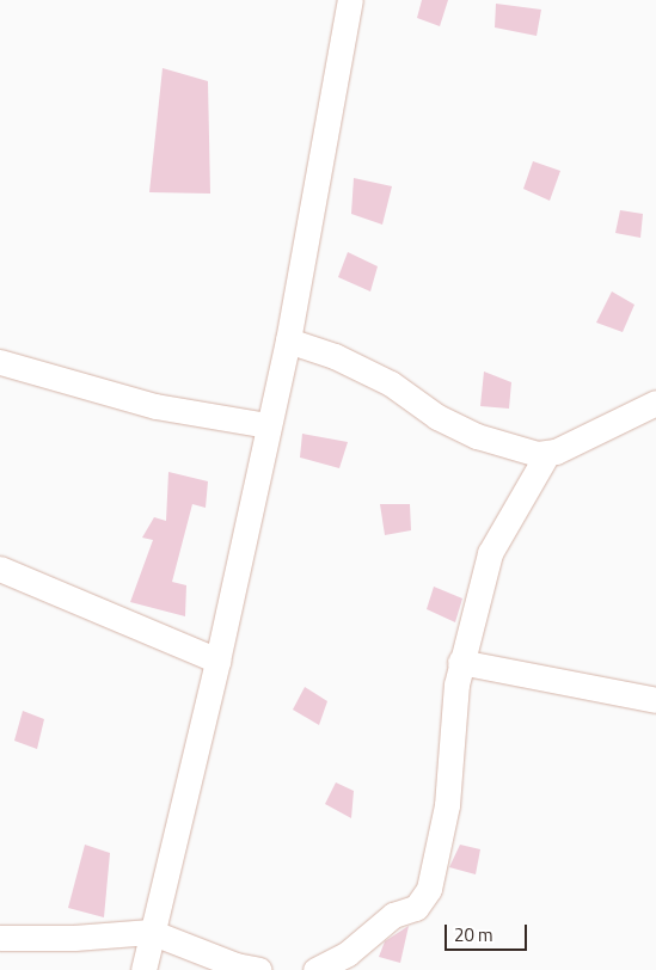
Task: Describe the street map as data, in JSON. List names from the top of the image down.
{
  "scale_bar": "20 m"
}
